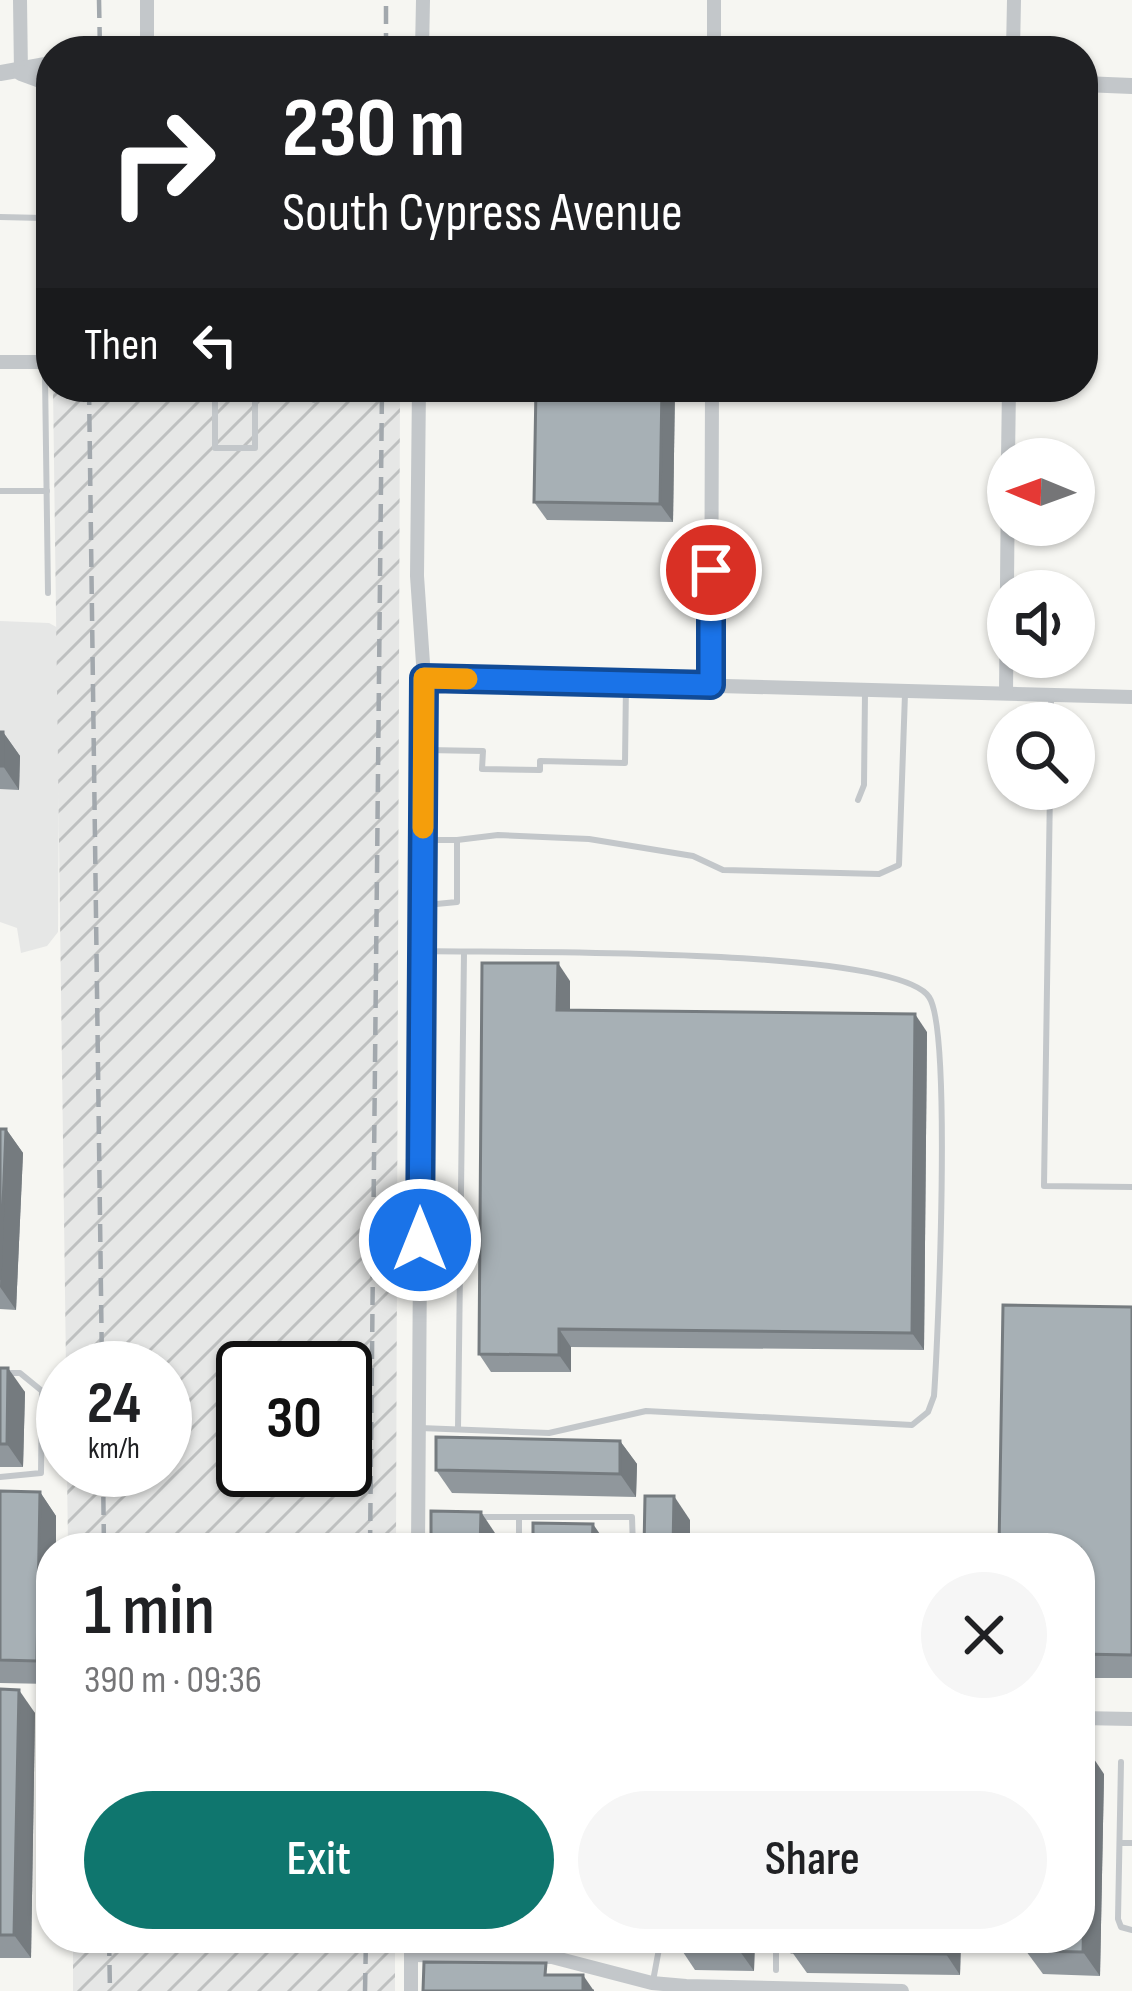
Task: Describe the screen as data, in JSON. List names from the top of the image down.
{
  "north": "left",
  "page": {
    "turn": ["230 m", "South Cypress Avenue"],
    "then": "Then",
    "speed": "24 km/h",
    "limit": "30",
    "heading": ["1 min", "390 m · 09:36"],
    "buttons": ["Exit", "Share"]
  }
}
